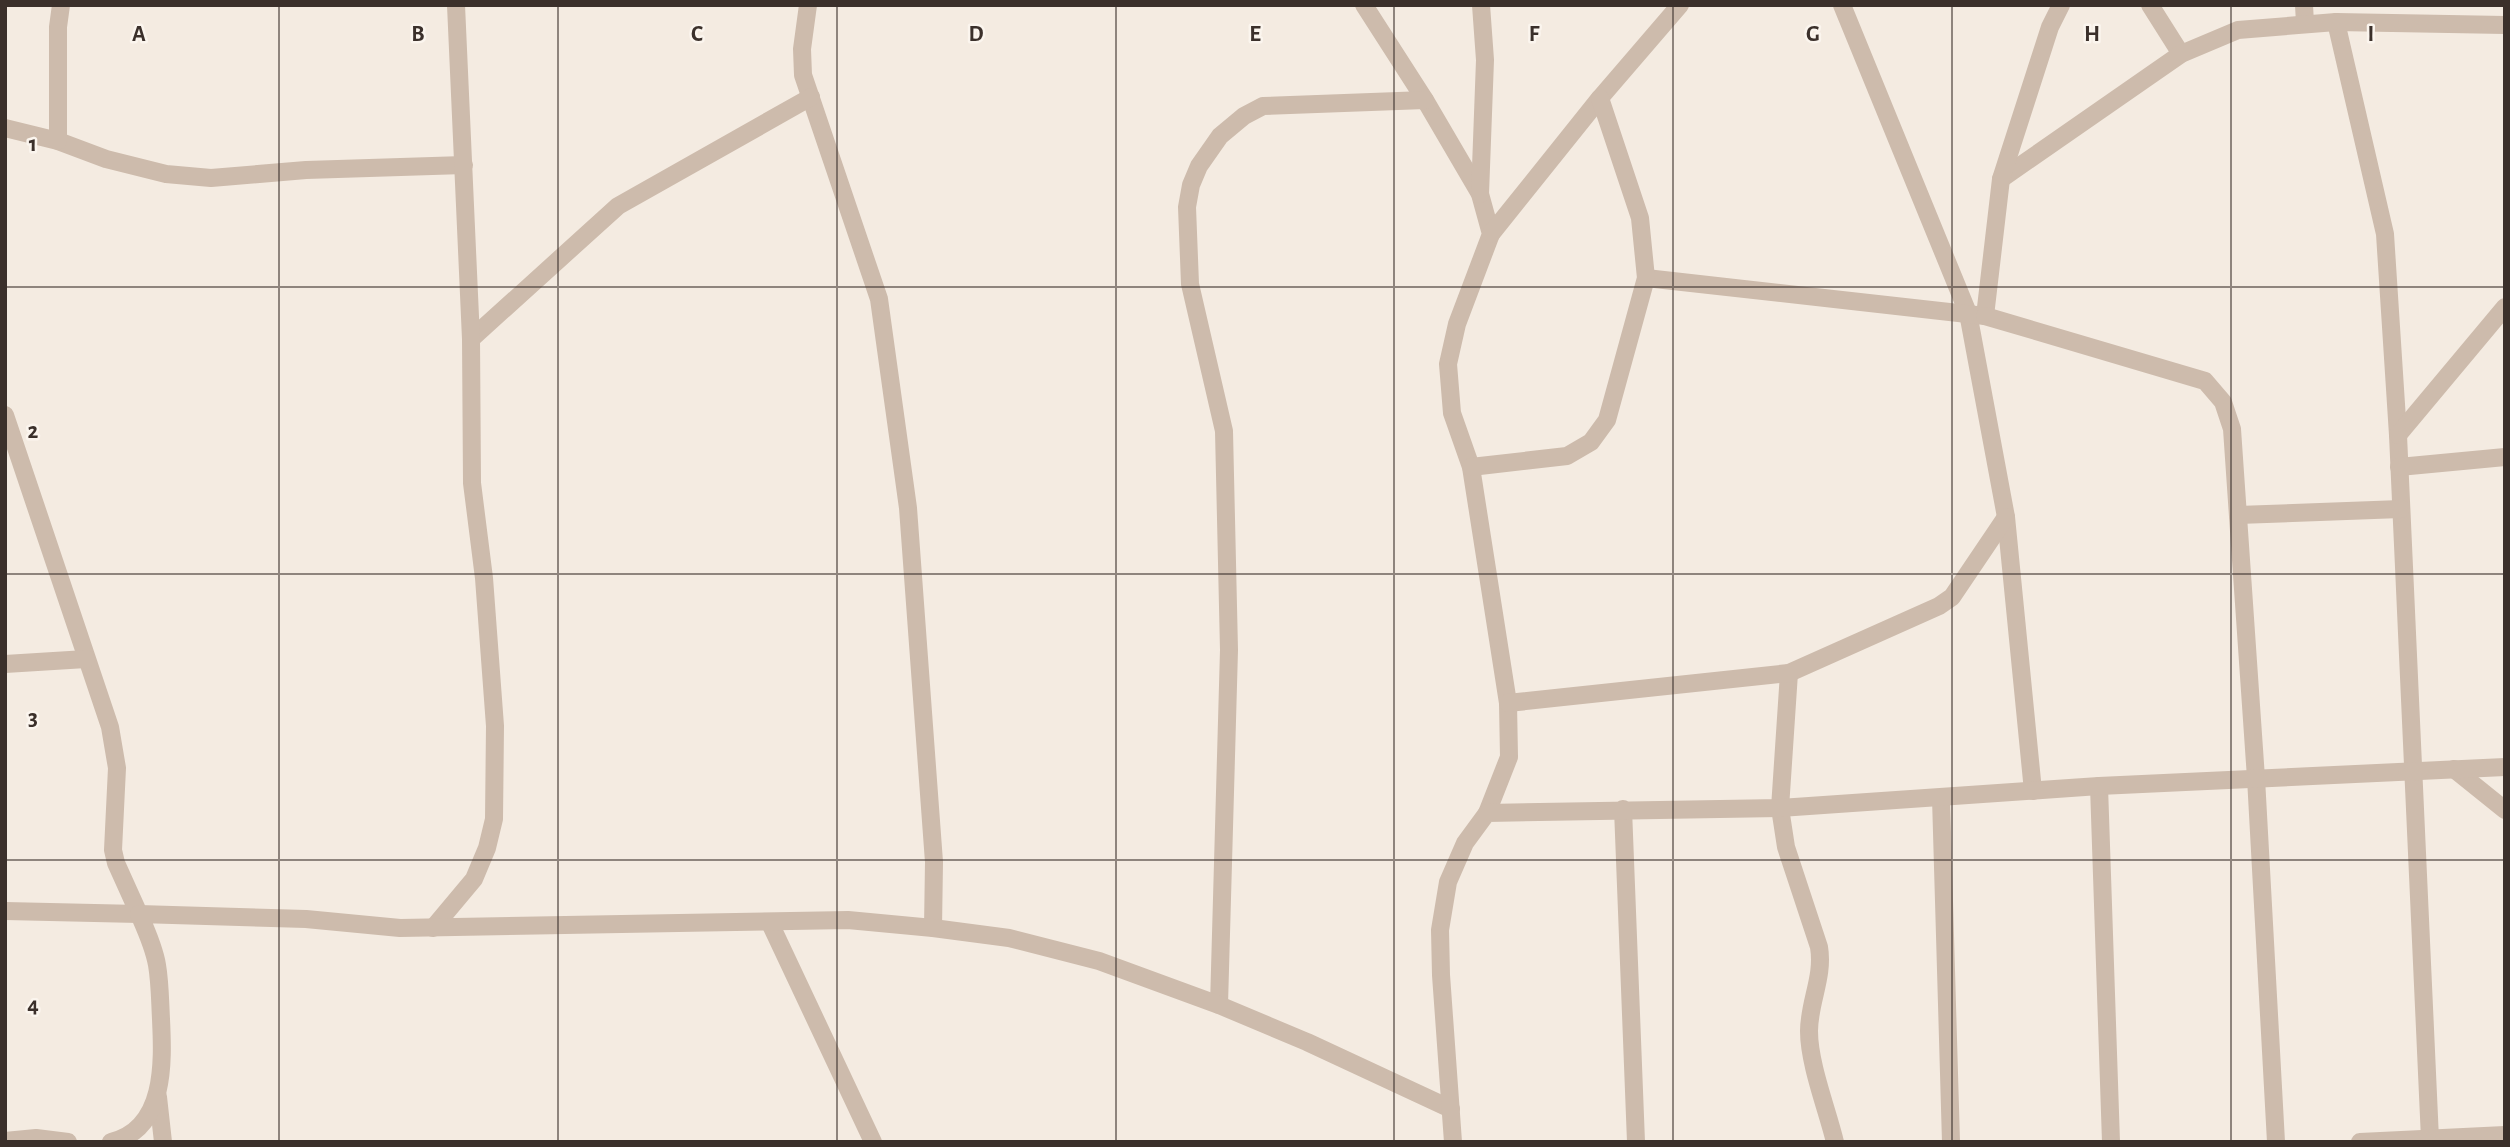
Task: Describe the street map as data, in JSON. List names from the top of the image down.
{
  "grid": {
    "columns": [
      "A",
      "B",
      "C",
      "D",
      "E",
      "F",
      "G",
      "H",
      "I"
    ],
    "rows": [
      "1",
      "2",
      "3",
      "4"
    ]
  }
}
